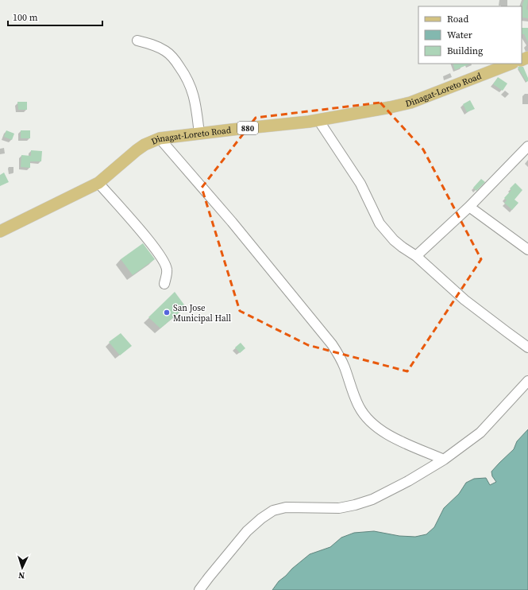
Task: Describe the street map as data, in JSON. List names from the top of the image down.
{
  "streets": {
    "main road": ["Dinagat-Loreto Road", "880"]
  },
  "places": ["San Jose Municipal Hall"],
  "legend": ["Road", "Water", "Building"],
  "scale_bar": "100 m",
  "north": "bottom"
}
